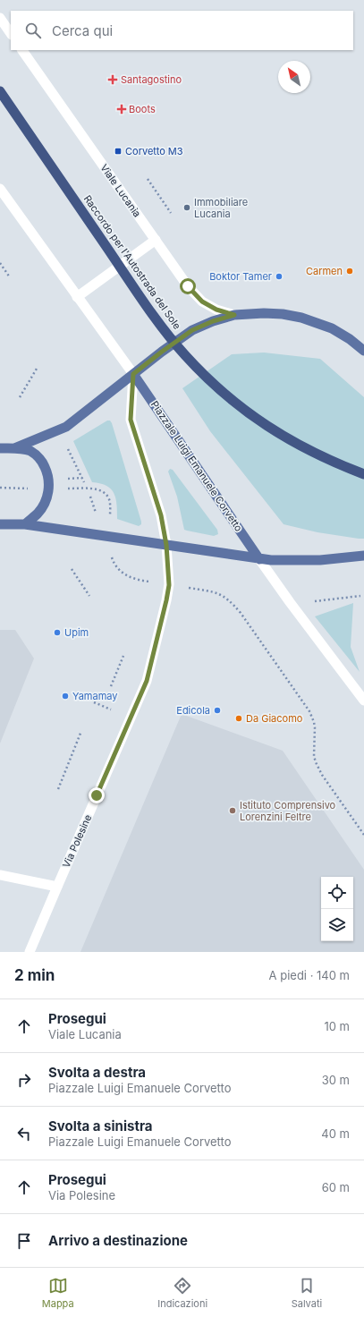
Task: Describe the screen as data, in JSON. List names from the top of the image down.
{
  "streets": {
    "highway": ["Raccordo per l'Autostrada del Sole"],
    "main road": ["Viale Lucania", "Piazzale Luigi Emanuele Corvetto", "Via Polesine"]
  },
  "places": {
    "health": ["Santagostino", "Boots"],
    "transit": ["Corvetto M3"],
    "other": [
      "Immobiliare Lucania",
      "Carmen",
      "Boktor Tamer",
      "Upim",
      "Yamamay",
      "Edicola",
      "Da Giacomo",
      "Istituto Comprensivo Lorenzini Feltre"
    ]
  },
  "north": "top left",
  "page": {
    "search": "Cerca qui",
    "heading": ["2 min", "A piedi · 140 m"],
    "list": [
      ["Prosegui", "Viale Lucania", "10 m"],
      ["Svolta a destra", "Piazzale Luigi Emanuele Corvetto", "30 m"],
      ["Svolta a sinistra", "Piazzale Luigi Emanuele Corvetto", "40 m"],
      ["Prosegui", "Via Polesine", "60 m"],
      "Arrivo a destinazione"
    ],
    "nav": ["Mappa", "Indicazioni", "Salvati"]
  }
}
